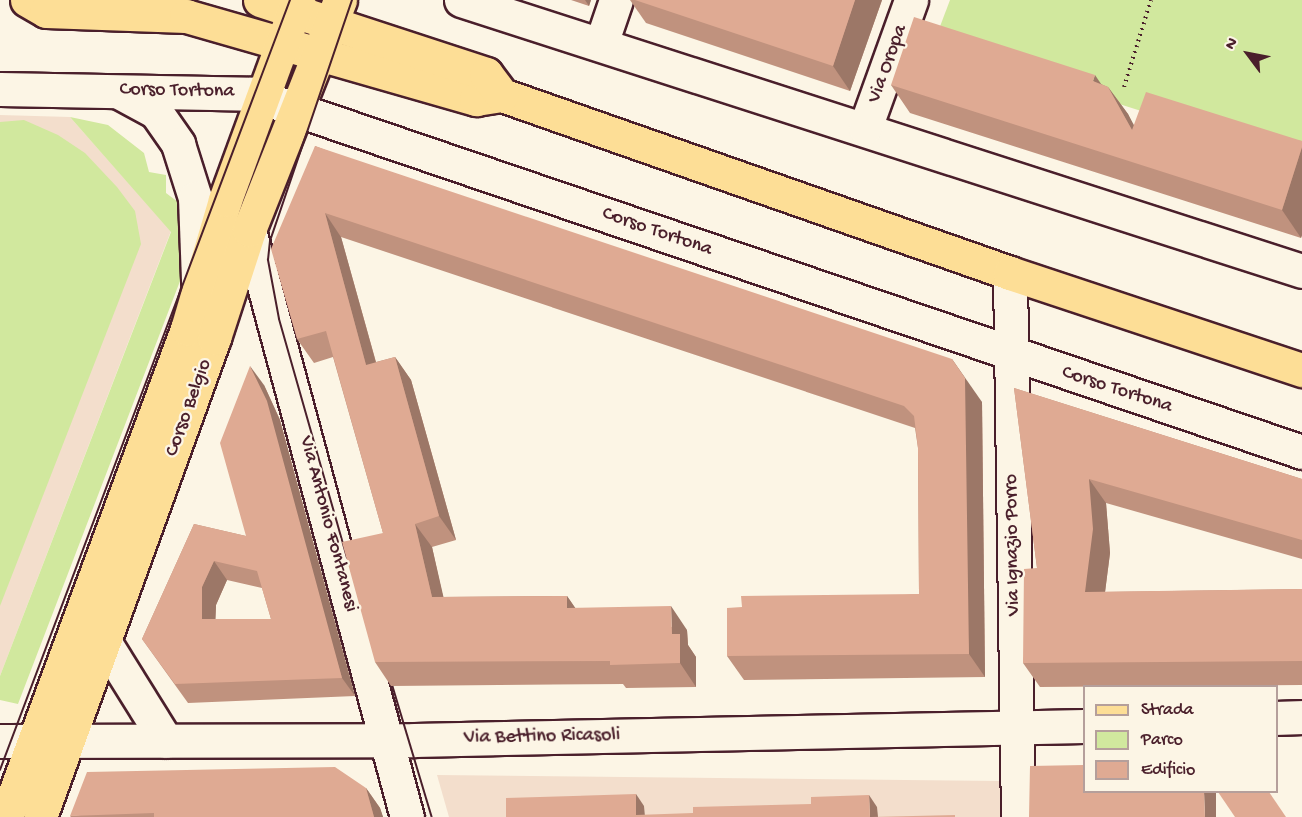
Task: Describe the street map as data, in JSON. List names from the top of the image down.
{
  "streets": {
    "main road": ["Corso Belgio"],
    "street": [
      "Via Oropa",
      "Corso Tortona",
      "Via Antonio Fontanesi",
      "Via Ignazio Porro",
      "Via Bettino Ricasoli"
    ]
  },
  "crossings": [
    ["Corso Tortona", "Corso Belgio"],
    ["Corso Tortona", "Via Ignazio Porro"],
    ["Corso Belgio", "Via Antonio Fontanesi"],
    ["Corso Belgio", "Via Bettino Ricasoli"],
    ["Via Antonio Fontanesi", "Via Bettino Ricasoli"],
    ["Via Ignazio Porro", "Via Bettino Ricasoli"]
  ],
  "legend": ["Strada", "Parco", "Edificio"],
  "north": "top left"
}
